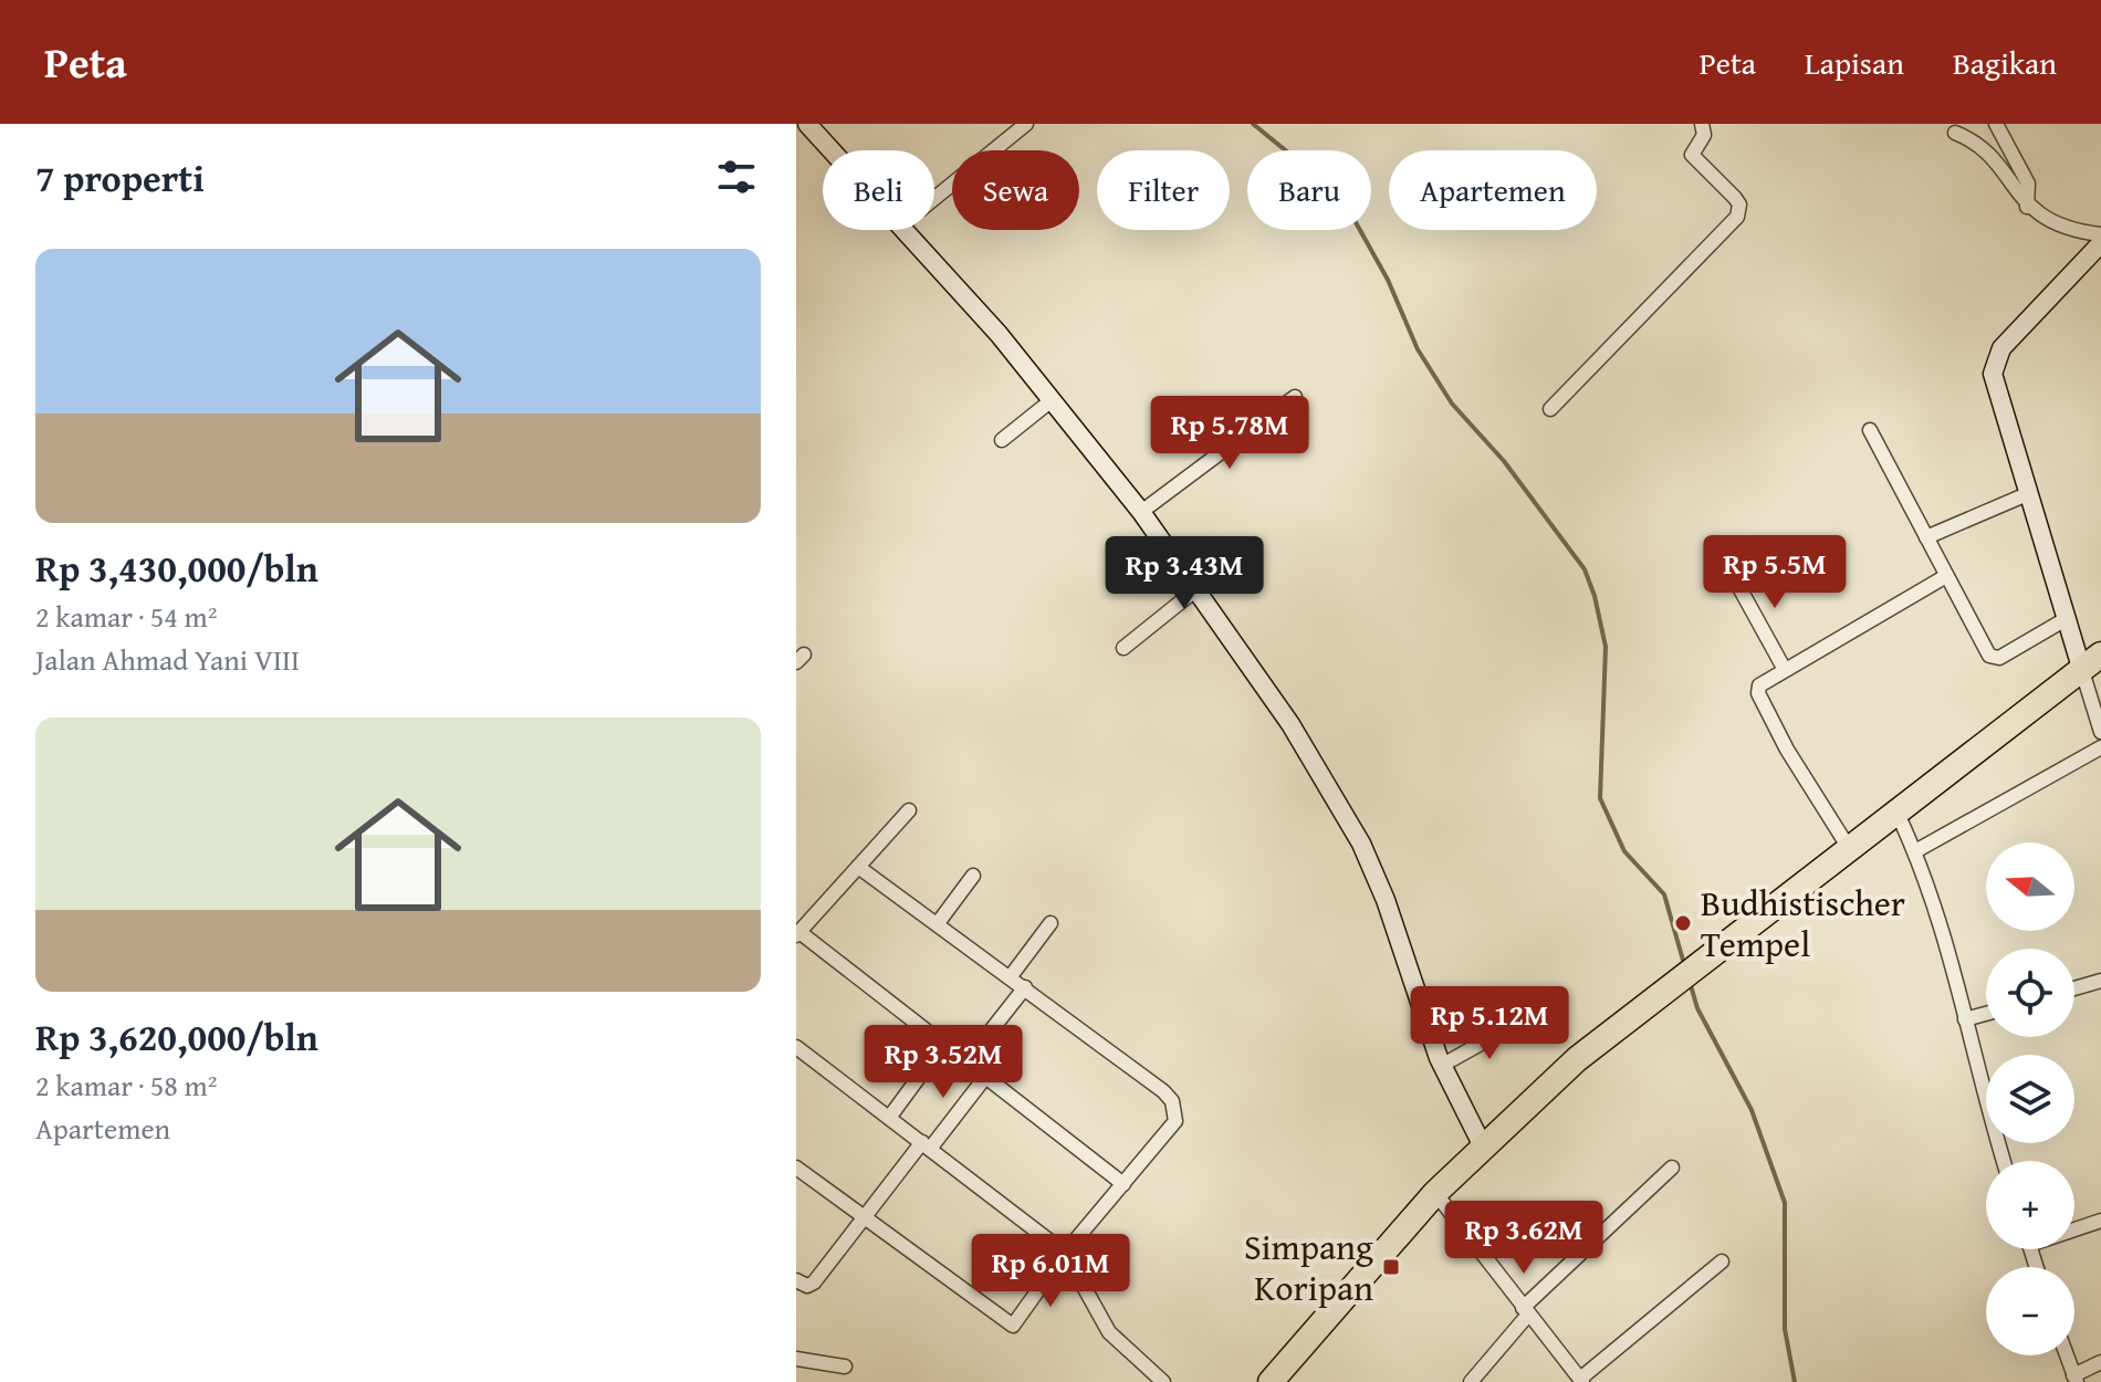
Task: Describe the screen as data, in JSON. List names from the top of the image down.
{
  "places": {
    "other": ["Budhistischer Tempel"],
    "transit": ["Simpang Koripan"]
  },
  "north": "left",
  "page": {
    "header": "Peta",
    "nav": ["Peta", "Lapisan", "Bagikan"],
    "heading": "7 properti",
    "chip": [
      "Beli",
      "Sewa",
      "Filter",
      "Baru",
      "Apartemen"
    ],
    "list": [
      {
        "name": "Rp 3,430,000/bln",
        "note": "2 kamar · 54 m² · Jalan Ahmad Yani VIII"
      },
      {
        "name": "Rp 3,620,000/bln",
        "note": "2 kamar · 58 m² · Apartemen"
      }
    ],
    "price": [
      "Rp 5.78M",
      "Rp 5.5M",
      "Rp 3.43M",
      "Rp 5.12M",
      "Rp 3.52M",
      "Rp 3.62M",
      "Rp 6.01M"
    ],
    "map_buttons": ["+", "−"]
  }
}
